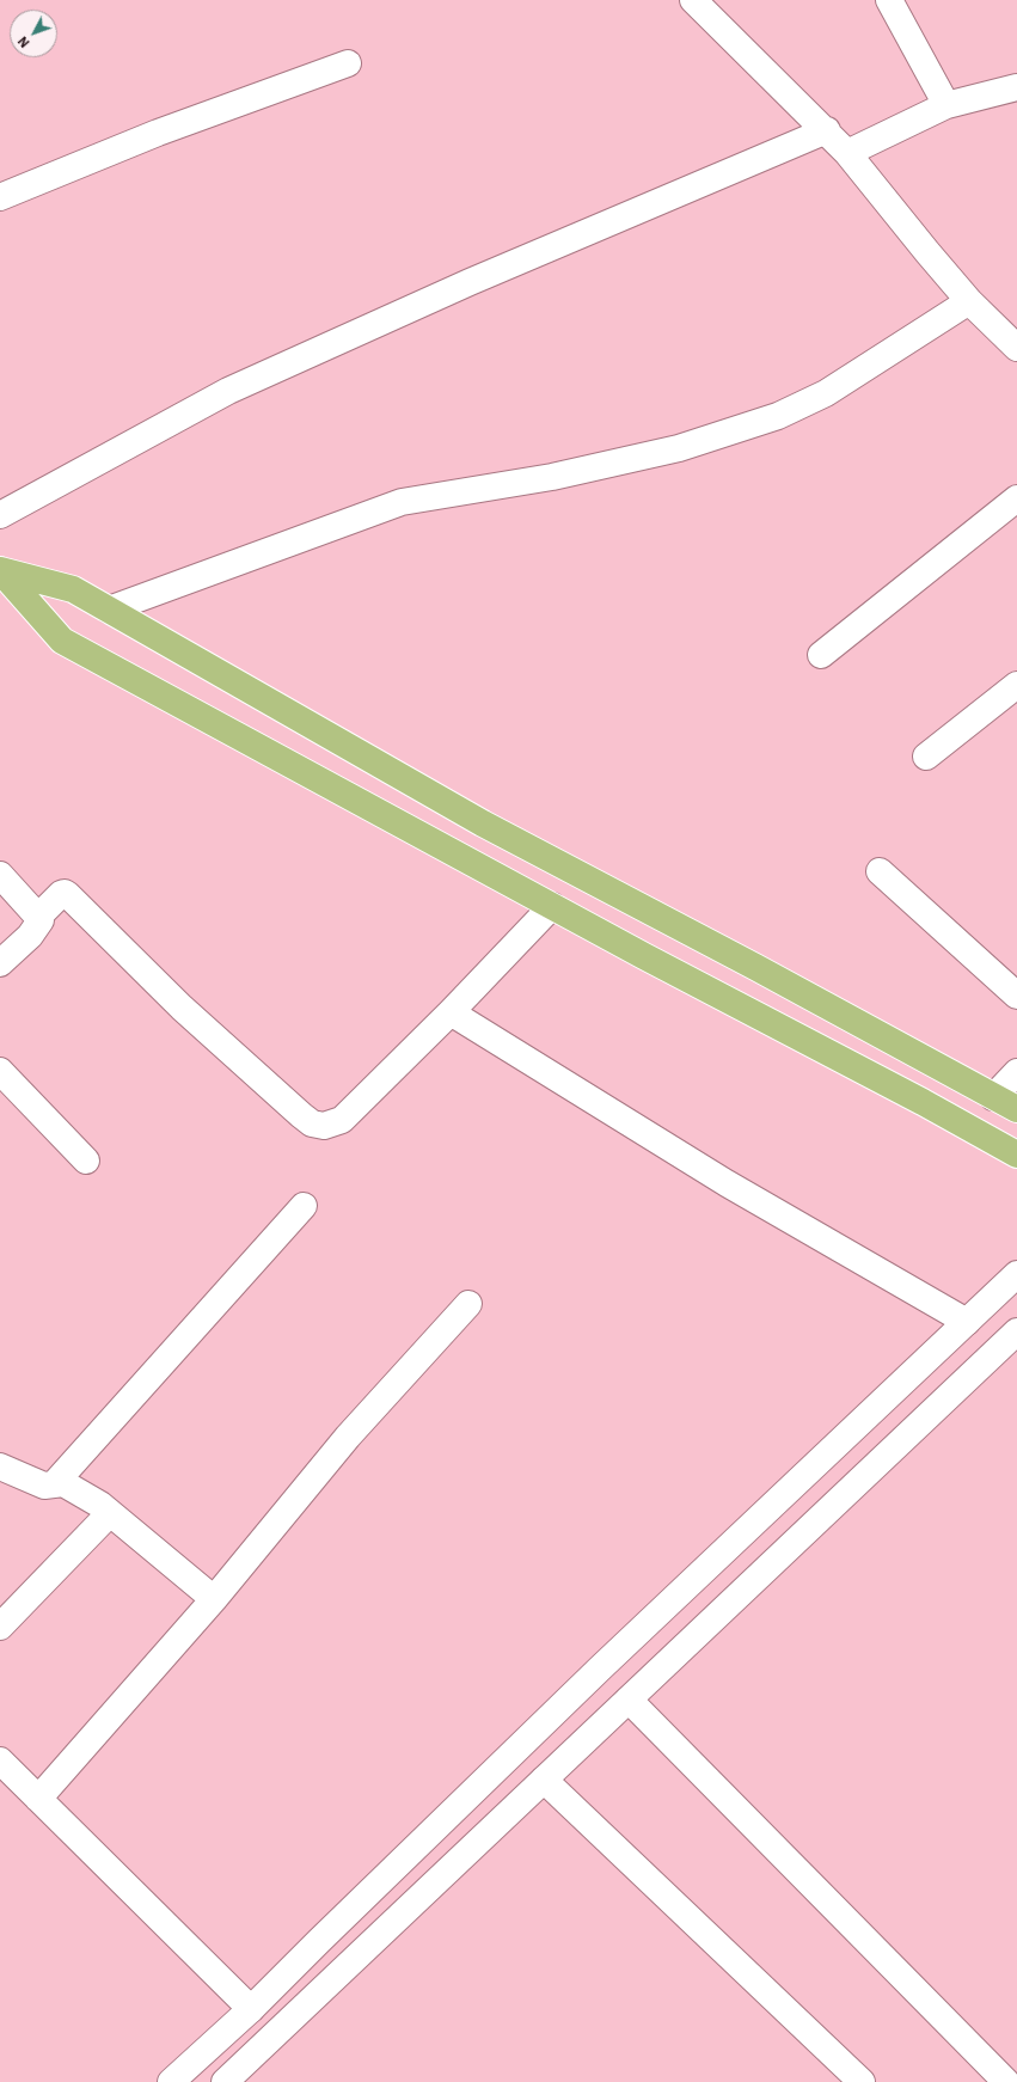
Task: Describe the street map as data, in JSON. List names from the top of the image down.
{
  "north": "bottom left"
}
